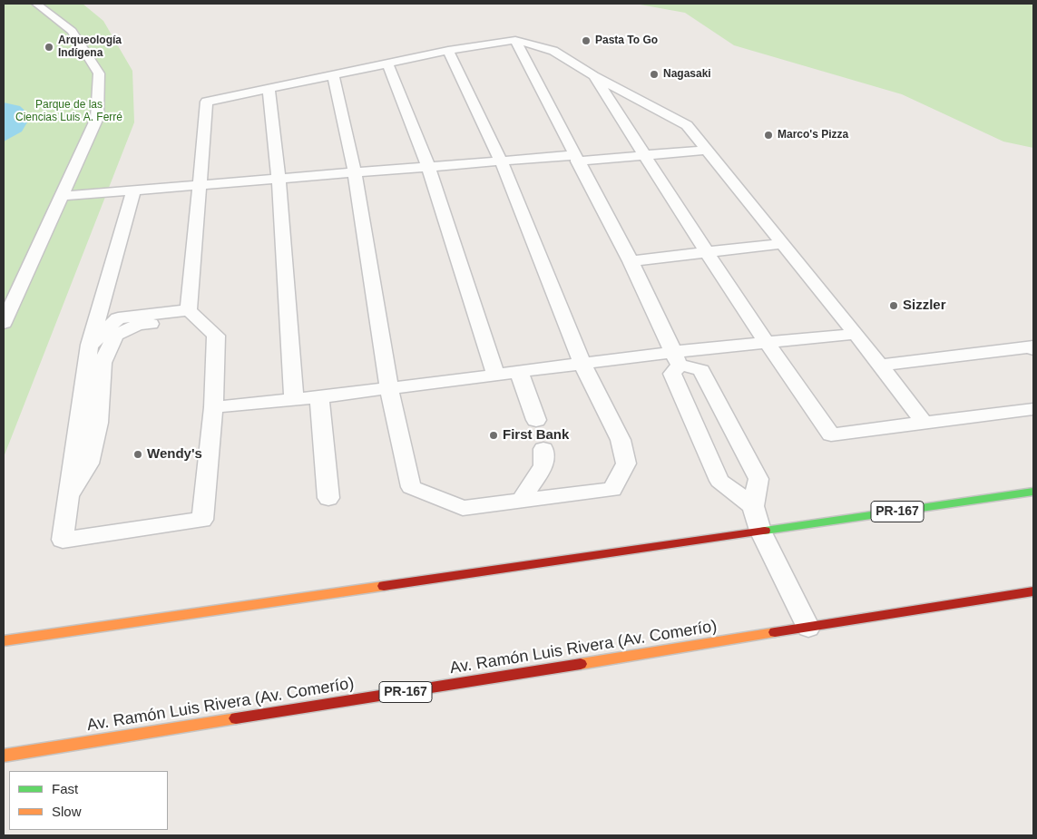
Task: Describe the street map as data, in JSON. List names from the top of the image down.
{
  "streets": {
    "main road": ["PR-167", "Av. Ramón Luis Rivera (Av. Comerío)"]
  },
  "parks": ["Parque de las Ciencias Luis A. Ferré"],
  "places": [
    "Pasta To Go",
    "Arqueología Indígena",
    "Nagasaki",
    "Marco's Pizza",
    "Sizzler",
    "First Bank",
    "Wendy's"
  ],
  "legend": ["Fast", "Slow"]
}
